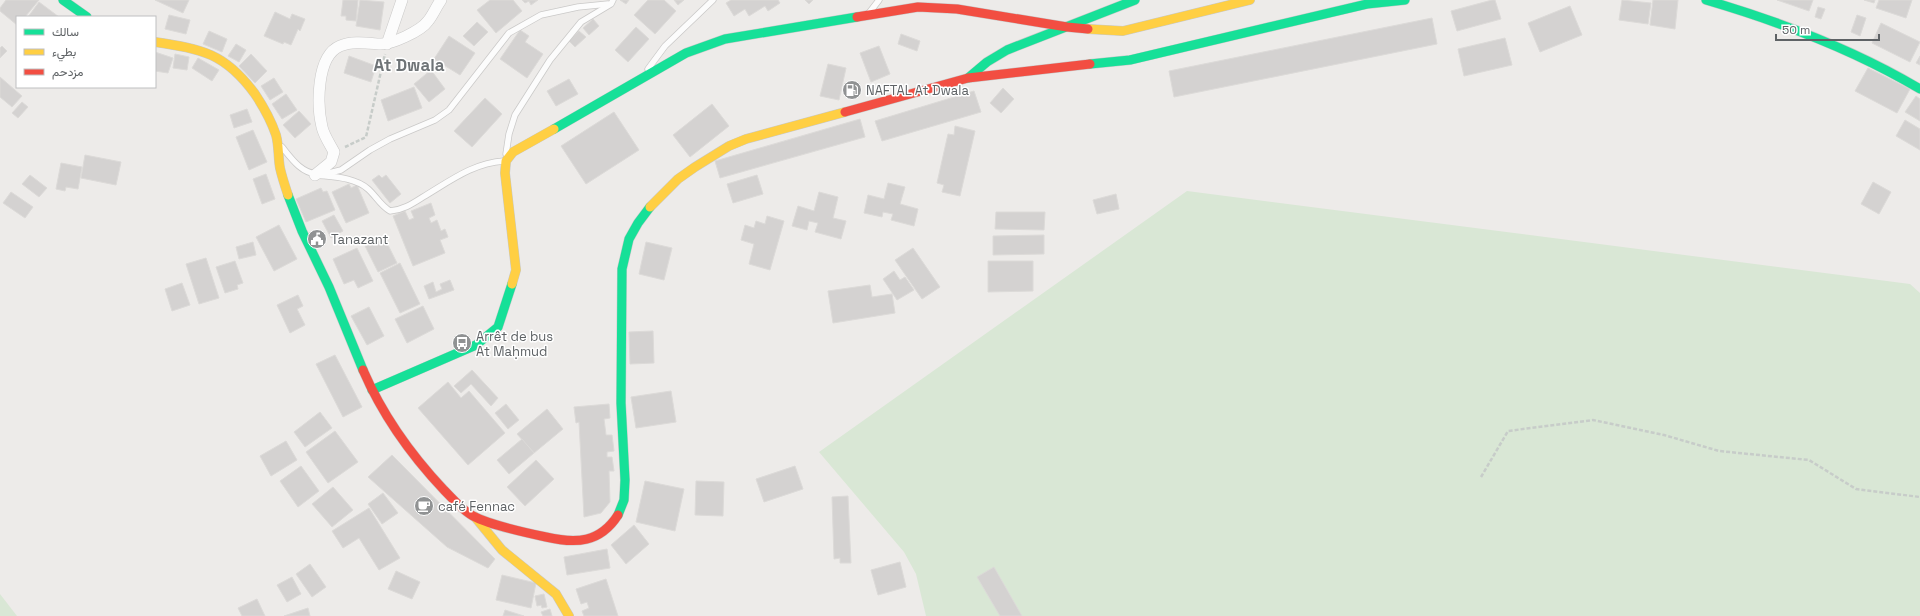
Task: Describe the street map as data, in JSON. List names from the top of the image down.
{
  "districts": ["At Dwala"],
  "places": {
    "fuel station": ["NAFTAL At Dwala"],
    "public building": ["Tanazant"],
    "bus stop": ["Arrêt de bus At Maḥmud"],
    "cafe": ["café Fennac"]
  },
  "legend": ["سالك", "بطيء", "مزدحم"],
  "scale_bar": "50 m"
}
